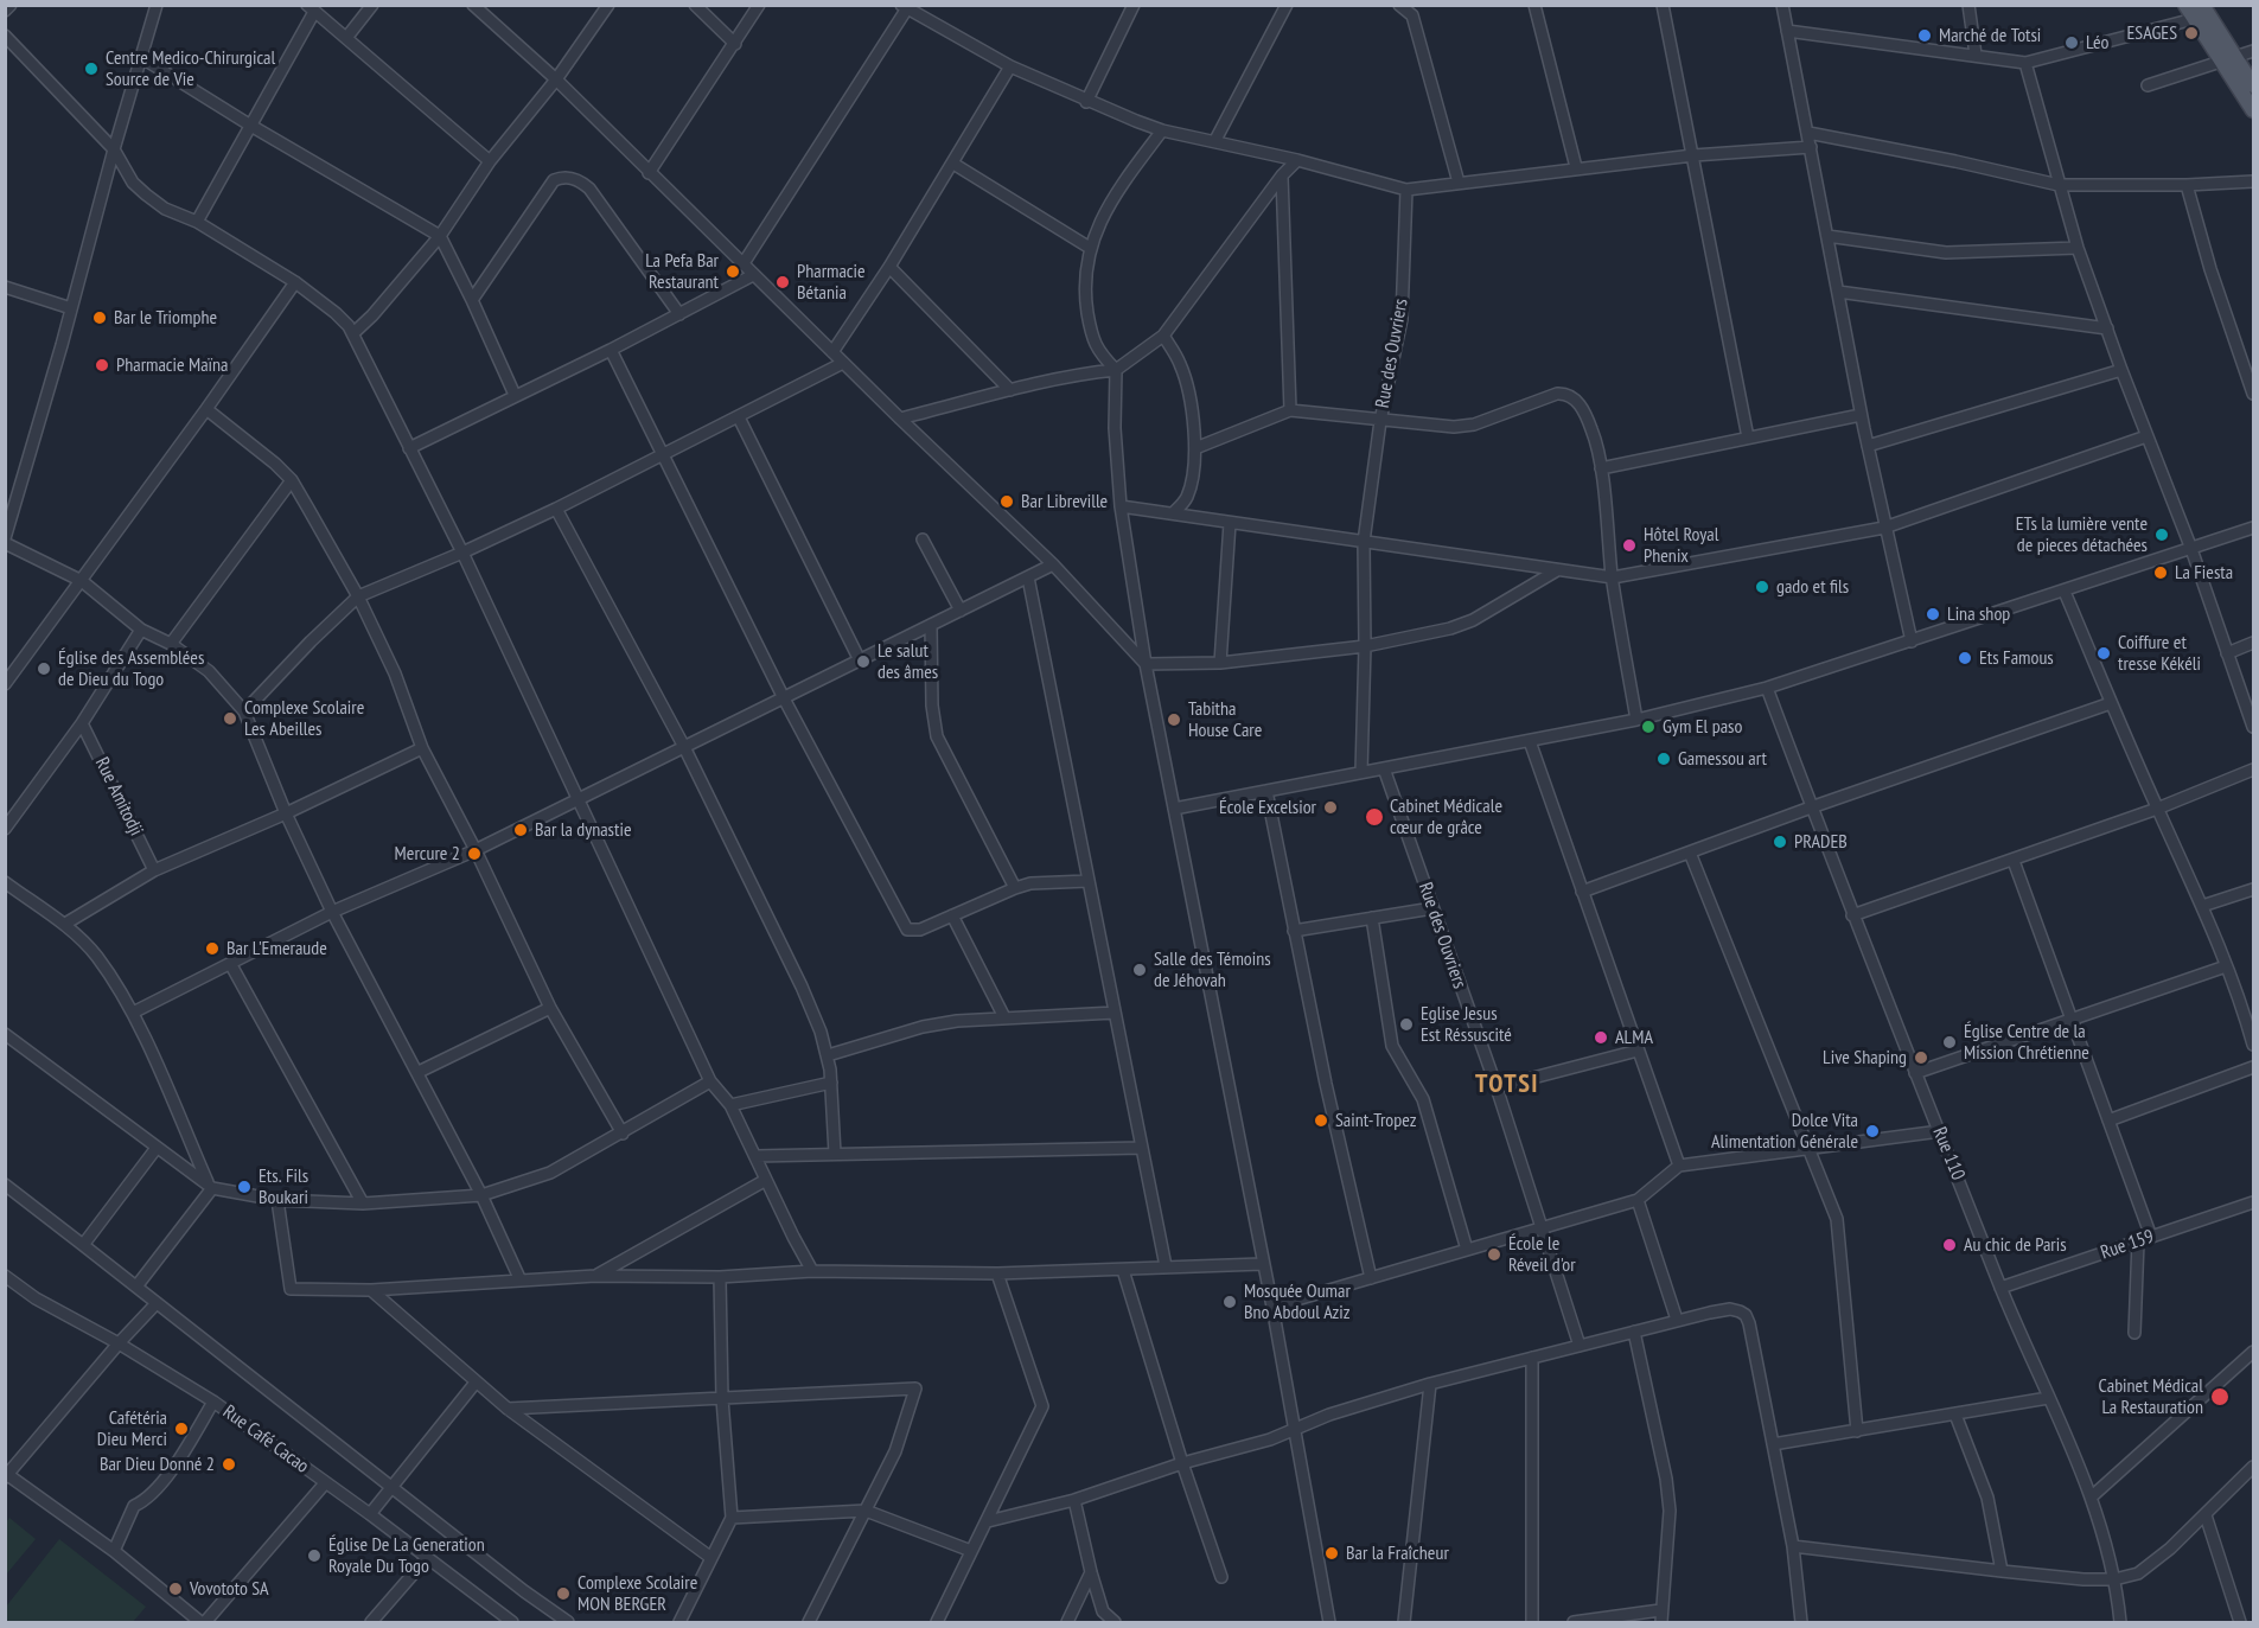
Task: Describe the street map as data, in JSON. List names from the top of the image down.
{
  "streets": {
    "street": [
      "Rue des Ouvriers",
      "Rue Amitodji",
      "Rue 110",
      "Rue 159",
      "Rue Café Cacao"
    ]
  },
  "crossings": [
    ["Rue 110", "Rue 159"]
  ],
  "districts": ["TOTSI"],
  "places": [
    "ESAGES",
    "Marché de Totsi",
    "Léo",
    "Centre Medico-Chirurgical Source de Vie",
    "La Pefa Bar Restaurant",
    "Pharmacie Bétania",
    "Bar le Triomphe",
    "Pharmacie Maïna",
    "Bar Libreville",
    "ETs la lumière vente de pieces détachées",
    "Hôtel Royal Phenix",
    "La Fiesta",
    "gado et fils",
    "Lina shop",
    "Coiffure et tresse Kékéli",
    "Ets Famous",
    "Le salut des âmes",
    "Église des Assemblées de Dieu du Togo",
    "Complexe Scolaire Les Abeilles",
    "Tabitha House Care",
    "Gym El paso",
    "Gamessou art",
    "École Excelsior",
    "Cabinet Médicale cœur de grâce",
    "Bar la dynastie",
    "PRADEB",
    "Mercure 2",
    "Bar L'Emeraude",
    "Salle des Témoins de Jéhovah",
    "Eglise Jesus Est Réssuscité",
    "ALMA",
    "Église Centre de la Mission Chrétienne",
    "Live Shaping",
    "Saint-Tropez",
    "Dolce Vita Alimentation Générale",
    "Ets. Fils Boukari",
    "Au chic de Paris",
    "École le Réveil d'or",
    "Mosquée Oumar Bno Abdoul Aziz",
    "Cabinet Médical La Restauration",
    "Cafétéria Dieu Merci",
    "Bar Dieu Donné 2",
    "Bar la Fraîcheur",
    "Église De La Generation Royale Du Togo",
    "Vovototo SA",
    "Complexe Scolaire MON BERGER"
  ]
}
